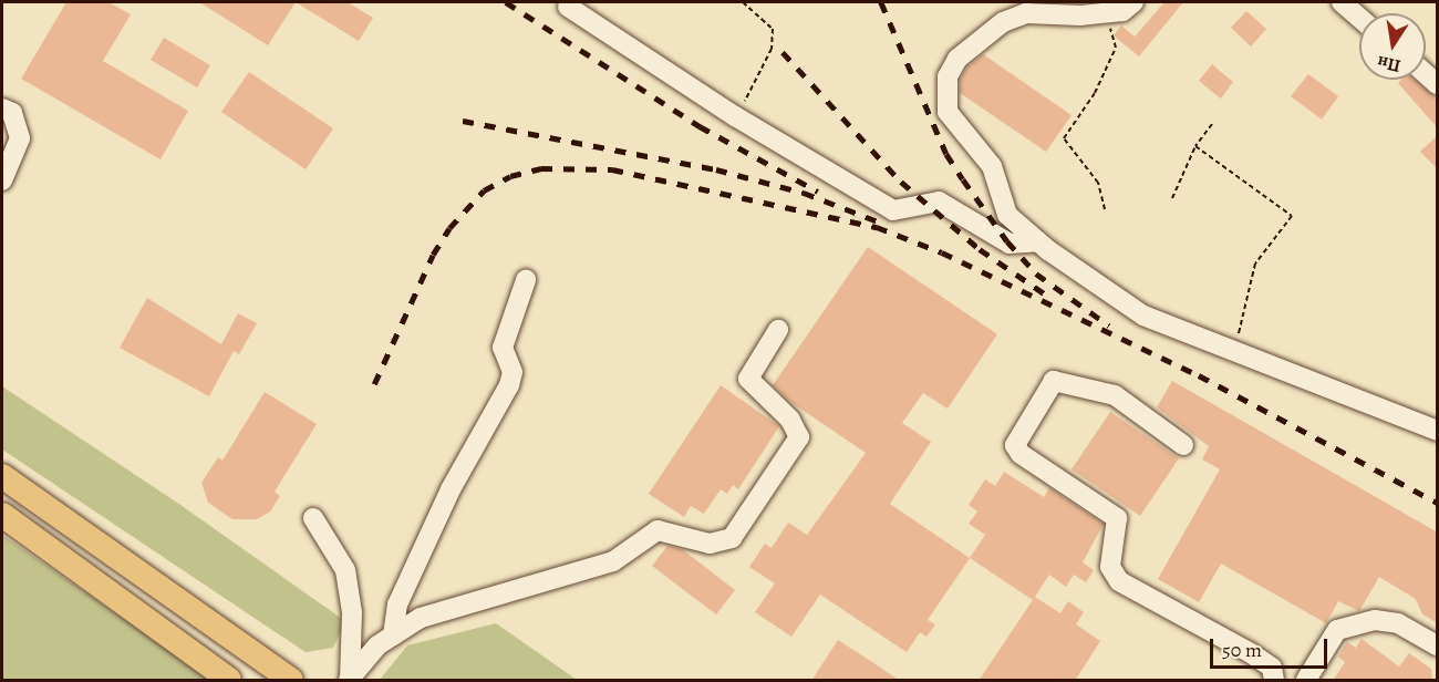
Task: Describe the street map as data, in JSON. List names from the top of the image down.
{
  "scale_bar": "50 m",
  "north": "bottom"
}
